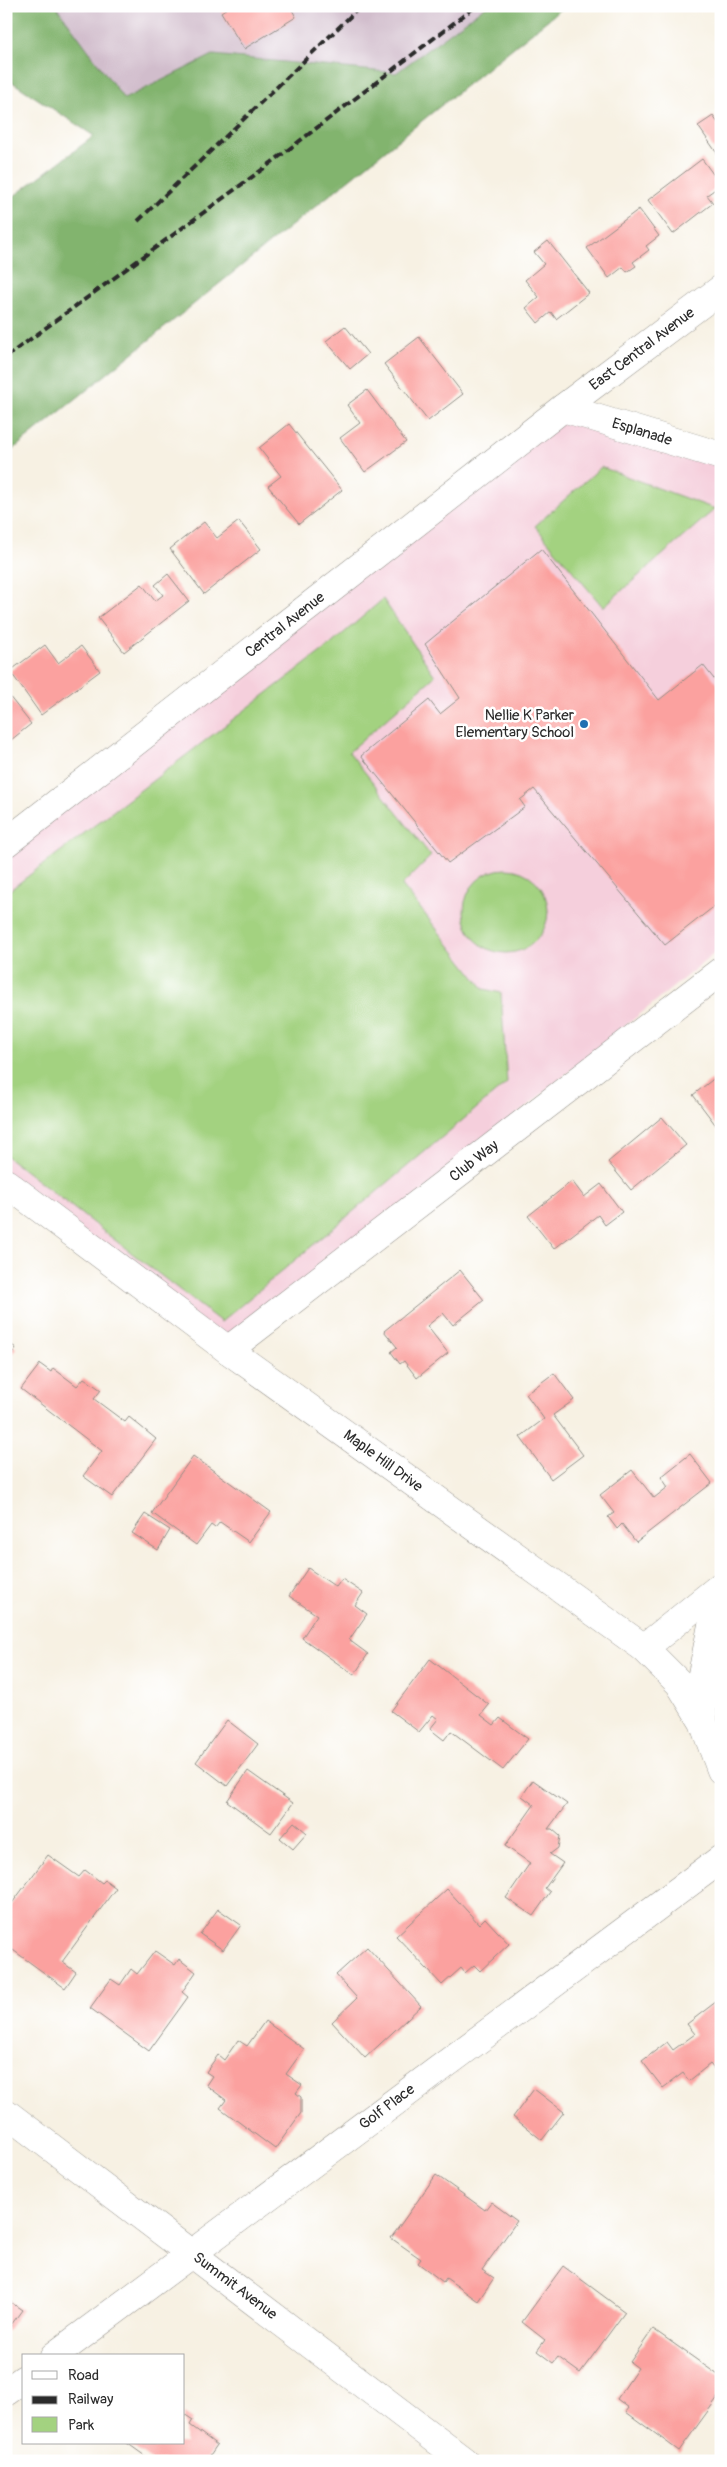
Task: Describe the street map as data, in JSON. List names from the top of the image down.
{
  "streets": {
    "street": [
      "East Central Avenue",
      "Esplanade",
      "Central Avenue",
      "Club Way",
      "Maple Hill Drive",
      "Golf Place",
      "Summit Avenue"
    ]
  },
  "crossings": [
    ["East Central Avenue", "Esplanade"],
    ["East Central Avenue", "Central Avenue"],
    ["Esplanade", "Central Avenue"],
    ["Club Way", "Maple Hill Drive"],
    ["Golf Place", "Summit Avenue"]
  ],
  "places": ["Nellie K Parker Elementary School"],
  "legend": ["Road", "Railway", "Park"]
}
